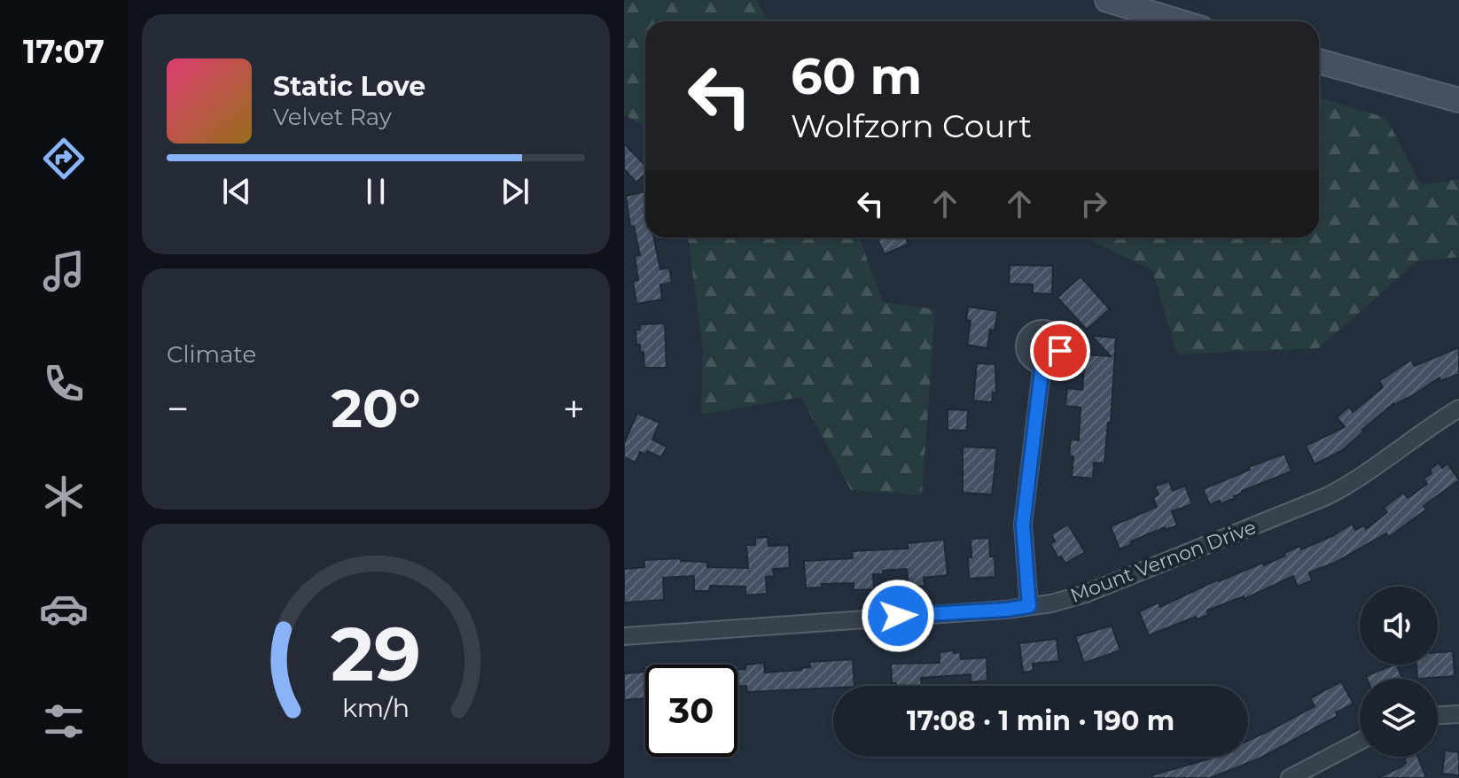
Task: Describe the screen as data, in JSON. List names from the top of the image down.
{
  "streets": {
    "street": ["Mount Vernon Drive"]
  },
  "page": {
    "tabs": "17:07",
    "turn": ["60 m", "Wolfzorn Court"],
    "song": ["Static Love", "Velvet Ray"],
    "tile": "Climate",
    "heat": ["−", "20°", "+"],
    "limit": "30",
    "trip": "17:08 · 1 min · 190 m",
    "gauge": ["29", "km/h"]
  }
}
